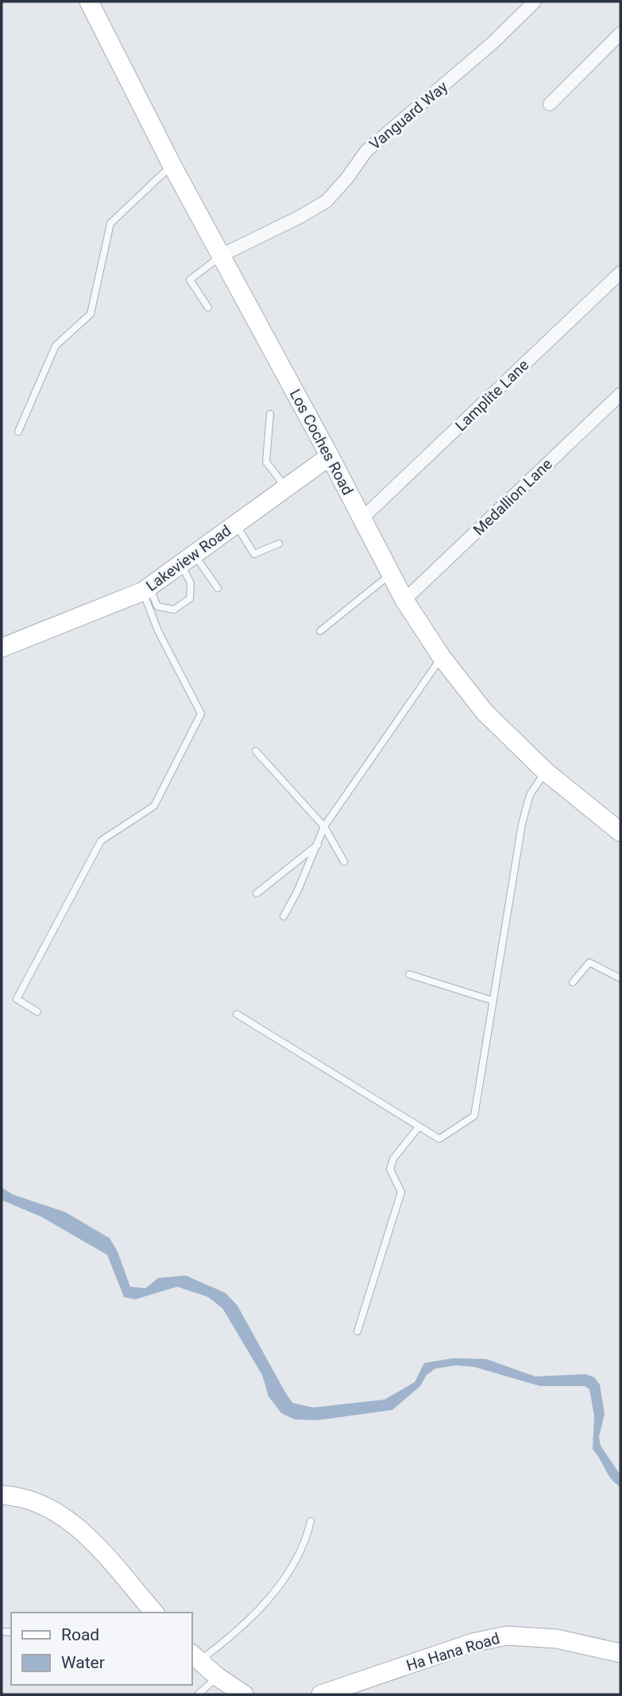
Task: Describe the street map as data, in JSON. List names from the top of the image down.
{
  "streets": {
    "main road": ["Los Coches Road", "Lakeview Road", "Ha Hana Road"],
    "street": ["Vanguard Way", "Lamplite Lane", "Medallion Lane"]
  },
  "crossings": [
    ["Vanguard Way", "Los Coches Road"],
    ["Lamplite Lane", "Los Coches Road"],
    ["Los Coches Road", "Medallion Lane"],
    ["Los Coches Road", "Lakeview Road"]
  ],
  "legend": ["Road", "Water"]
}
